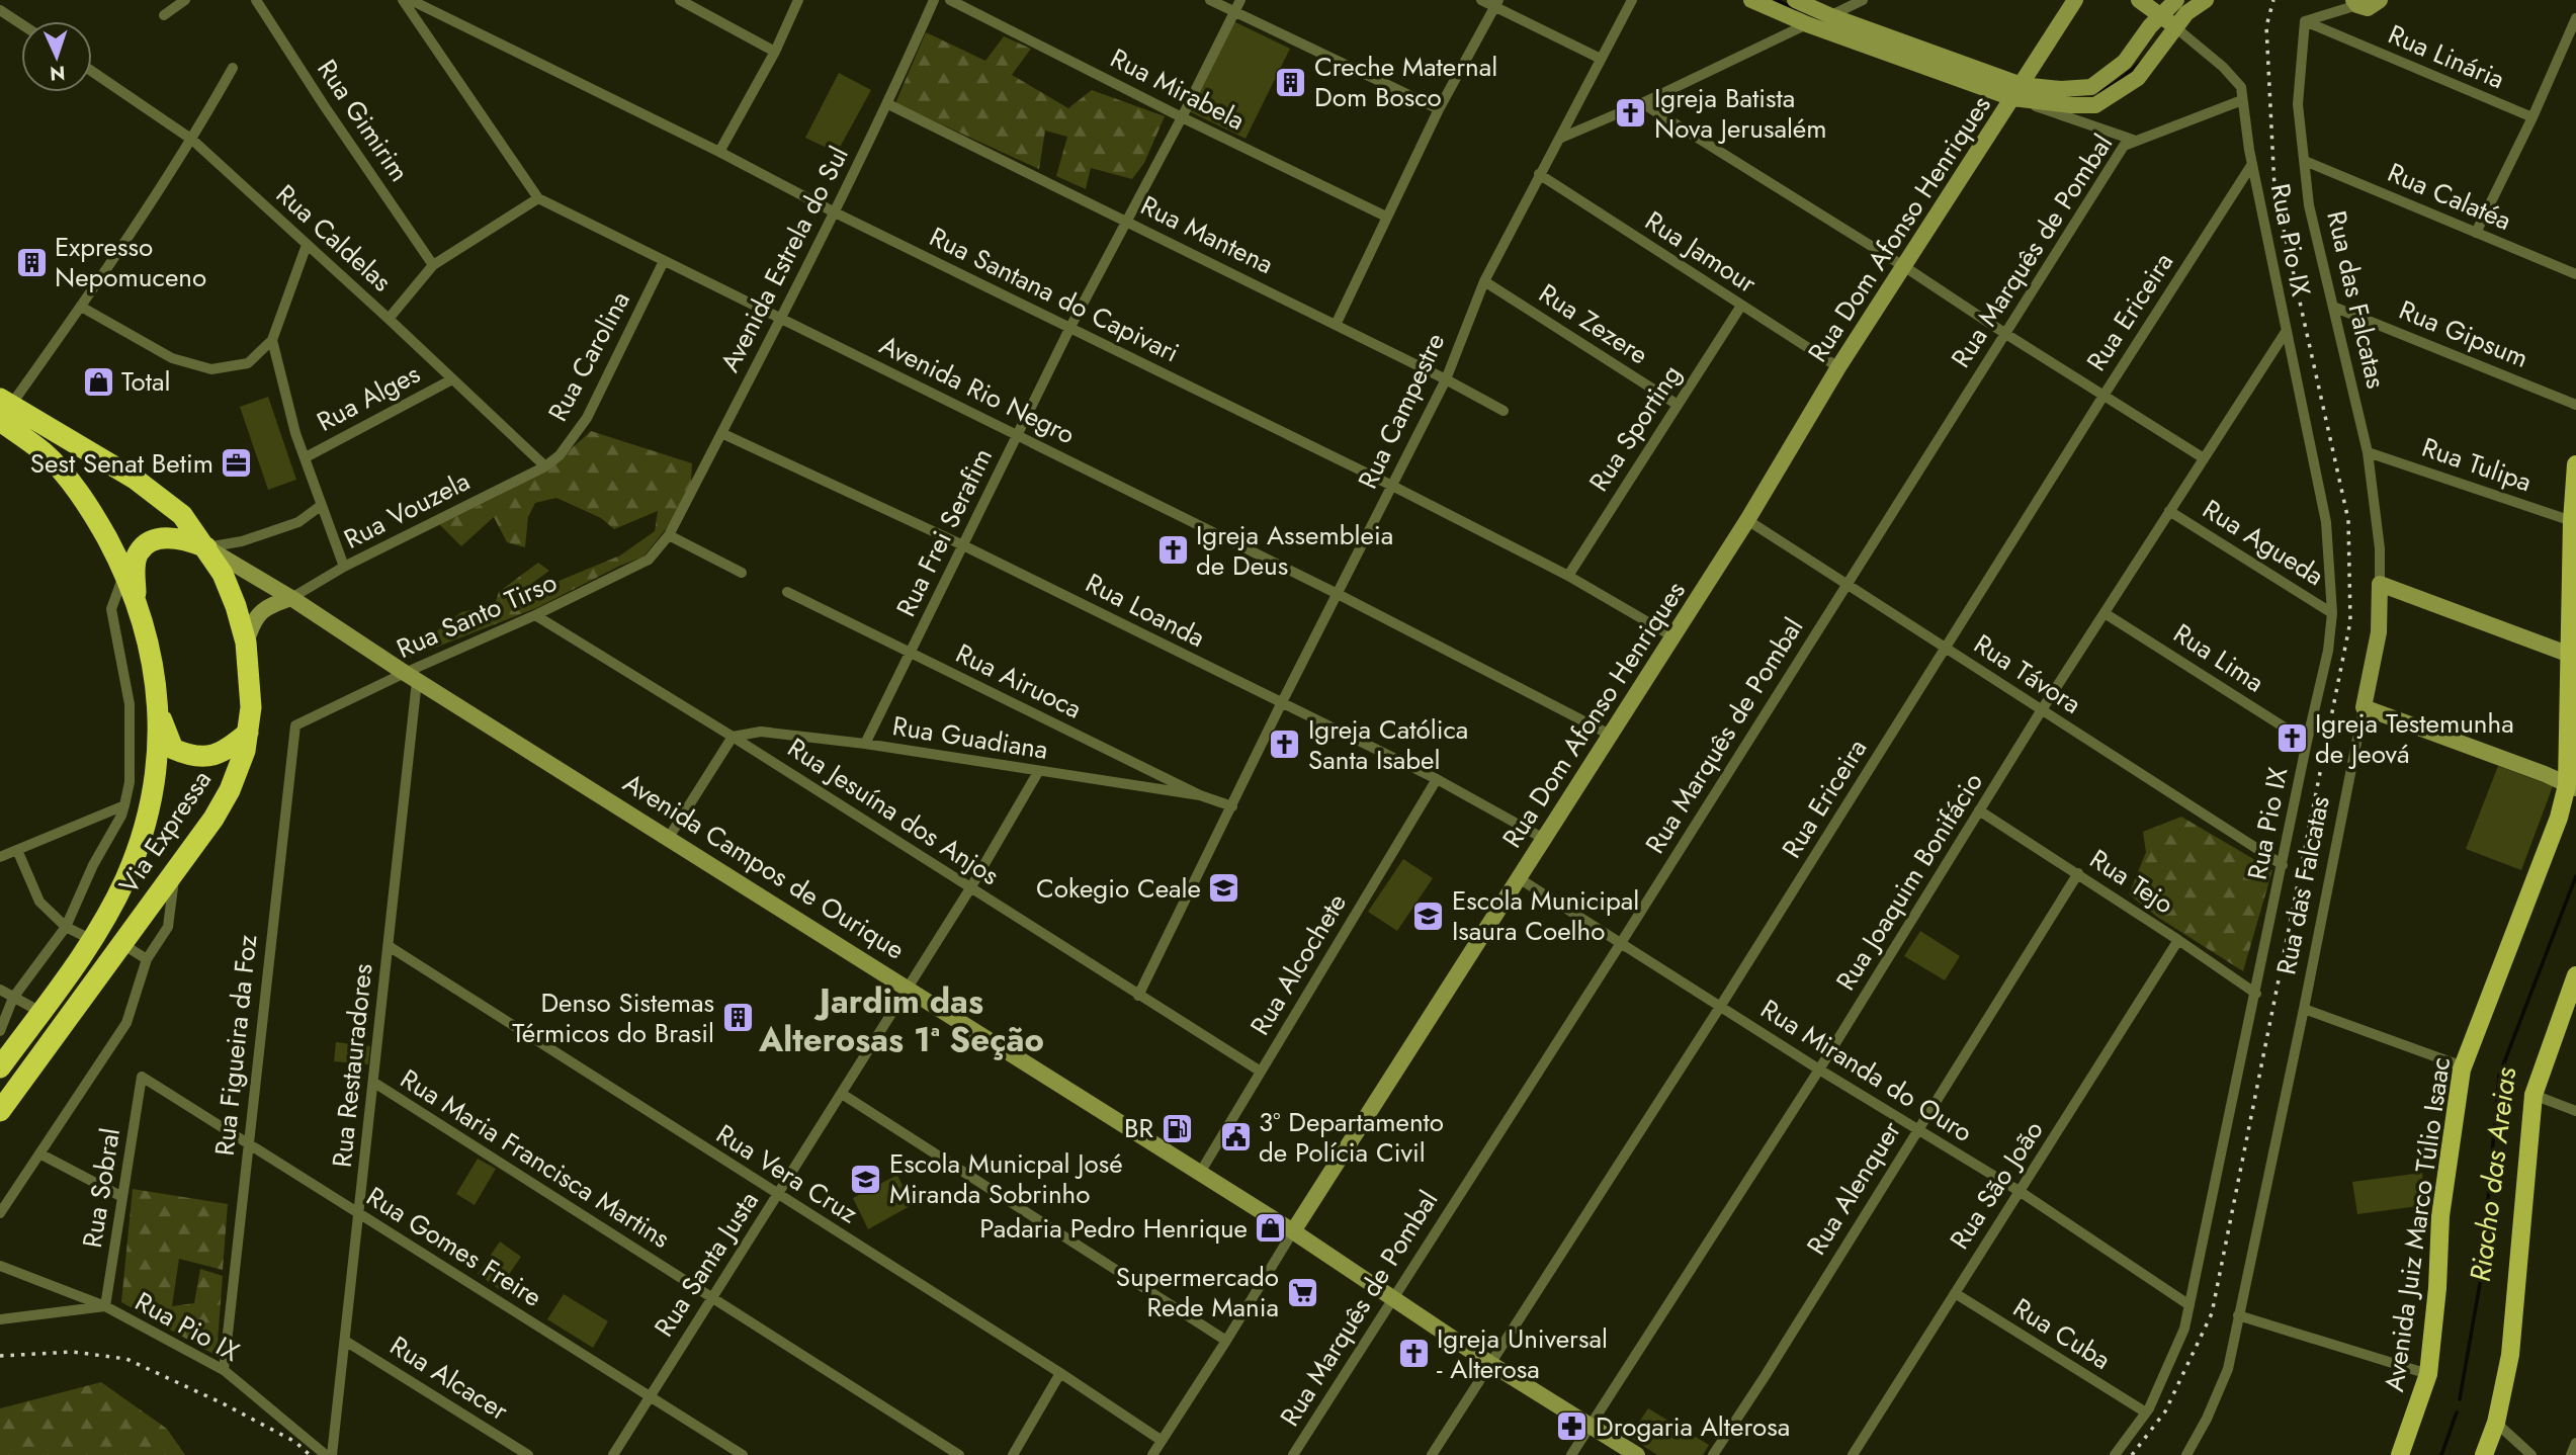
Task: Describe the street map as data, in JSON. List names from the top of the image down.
{
  "streets": {
    "highway": ["Via Expressa", "Avenida Campos de Ourique"],
    "main road": ["Avenida Juiz Marco Túlio Isaac"],
    "street": [
      "Rua Linária",
      "Rua Mirabela",
      "Rua Gimirim",
      "Rua Calatéa",
      "Rua Dom Afonso Henriques",
      "Rua Mantena",
      "Rua Caldelas",
      "Rua Pio IX",
      "Rua Marquês de Pombal",
      "Rua Jamour",
      "Avenida Estrela do Sul",
      "Rua Santana do Capivari",
      "Rua das Falcatas",
      "Rua Ericeira",
      "Rua Zezere",
      "Rua Gipsum",
      "Rua Carolina",
      "Avenida Rio Negro",
      "Rua Alges",
      "Rua Campestre",
      "Rua Sporting",
      "Rua Tulipa",
      "Rua Vouzela",
      "Rua Frei Serafim",
      "Rua Agueda",
      "Rua Loanda",
      "Rua Santo Tirso",
      "Rua Lima",
      "Rua Távora",
      "Rua Airuoca",
      "Rua Guadiana",
      "Rua Jesuína dos Anjos",
      "Rua Joaquim Bonifácio",
      "Rua Tejo",
      "Rua Alcochete",
      "Rua Figueira da Foz",
      "Rua Restauradores",
      "Rua Miranda do Ouro",
      "Rua Maria Francisca Martins",
      "Rua Vera Cruz",
      "Rua São João",
      "Rua Sobral",
      "Rua Alenquer",
      "Rua Gomes Freire",
      "Rua Santa Justa",
      "Rua Cuba",
      "Rua Alcacer"
    ]
  },
  "crossings": [
    ["Rua Linária", "Rua das Falcatas"],
    ["Rua Mirabela", "Rua Frei Serafim"],
    ["Rua Calatéa", "Rua das Falcatas"],
    ["Rua Dom Afonso Henriques", "Rua Jamour"],
    ["Rua Dom Afonso Henriques", "Rua Santana do Capivari"],
    ["Rua Dom Afonso Henriques", "Avenida Rio Negro"],
    ["Rua Dom Afonso Henriques", "Rua Loanda"],
    ["Rua Dom Afonso Henriques", "Rua Távora"],
    ["Rua Dom Afonso Henriques", "Avenida Campos de Ourique"],
    ["Rua Dom Afonso Henriques", "Rua Miranda do Ouro"],
    ["Rua Dom Afonso Henriques", "Rua Vera Cruz"],
    ["Rua Mantena", "Avenida Estrela do Sul"],
    ["Rua Mantena", "Rua Campestre"],
    ["Rua Mantena", "Rua Frei Serafim"],
    ["Rua Caldelas", "Rua Carolina"],
    ["Rua Caldelas", "Rua Alges"],
    ["Rua Caldelas", "Rua Vouzela"],
    ["Rua Pio IX", "Rua Marquês de Pombal"],
    ["Rua Pio IX", "Rua Ericeira"],
    ["Rua Pio IX", "Rua Agueda"],
    ["Rua Pio IX", "Rua Lima"],
    ["Rua Pio IX", "Rua Távora"],
    ["Rua Pio IX", "Rua Joaquim Bonifácio"],
    ["Rua Pio IX", "Rua Tejo"],
    ["Rua Pio IX", "Rua Figueira da Foz"],
    ["Rua Pio IX", "Rua Miranda do Ouro"],
    ["Rua Pio IX", "Rua Sobral"],
    ["Rua Pio IX", "Rua Cuba"],
    ["Rua Marquês de Pombal", "Rua Távora"],
    ["Rua Marquês de Pombal", "Avenida Campos de Ourique"],
    ["Rua Marquês de Pombal", "Rua Miranda do Ouro"],
    ["Rua Jamour", "Rua Campestre"],
    ["Rua Jamour", "Rua Sporting"],
    ["Avenida Estrela do Sul", "Rua Santana do Capivari"],
    ["Avenida Estrela do Sul", "Avenida Rio Negro"],
    ["Avenida Estrela do Sul", "Rua Loanda"],
    ["Avenida Estrela do Sul", "Rua Santo Tirso"],
    ["Rua Santana do Capivari", "Rua Campestre"],
    ["Rua Santana do Capivari", "Rua Sporting"],
    ["Rua Santana do Capivari", "Rua Frei Serafim"],
    ["Rua das Falcatas", "Rua Gipsum"],
    ["Rua das Falcatas", "Rua Tulipa"],
    ["Rua Ericeira", "Rua Távora"],
    ["Rua Ericeira", "Avenida Campos de Ourique"],
    ["Rua Ericeira", "Rua Miranda do Ouro"],
    ["Rua Zezere", "Rua Campestre"],
    ["Rua Zezere", "Rua Sporting"],
    ["Rua Carolina", "Avenida Rio Negro"],
    ["Rua Carolina", "Rua Vouzela"],
    ["Avenida Rio Negro", "Rua Campestre"],
    ["Avenida Rio Negro", "Rua Frei Serafim"],
    ["Rua Campestre", "Rua Loanda"],
    ["Rua Campestre", "Rua Airuoca"],
    ["Rua Campestre", "Rua Jesuína dos Anjos"],
    ["Rua Tulipa", "Avenida Juiz Marco Túlio Isaac"],
    ["Rua Vouzela", "Avenida Campos de Ourique"],
    ["Rua Frei Serafim", "Rua Loanda"],
    ["Rua Frei Serafim", "Rua Airuoca"],
    ["Rua Frei Serafim", "Rua Guadiana"],
    ["Rua Agueda", "Rua Joaquim Bonifácio"],
    ["Rua Loanda", "Rua Alcochete"],
    ["Rua Santo Tirso", "Rua Jesuína dos Anjos"],
    ["Rua Santo Tirso", "Avenida Campos de Ourique"],
    ["Rua Santo Tirso", "Rua Figueira da Foz"],
    ["Rua Santo Tirso", "Rua Restauradores"],
    ["Rua Lima", "Rua Joaquim Bonifácio"],
    ["Rua Távora", "Rua Joaquim Bonifácio"],
    ["Rua Airuoca", "Rua Guadiana"],
    ["Rua Guadiana", "Rua Jesuína dos Anjos"],
    ["Rua Guadiana", "Rua Santa Justa"],
    ["Rua Jesuína dos Anjos", "Rua Alcochete"],
    ["Rua Jesuína dos Anjos", "Rua Santa Justa"],
    ["Via Expressa", "Avenida Campos de Ourique"],
    ["Avenida Campos de Ourique", "Rua Joaquim Bonifácio"],
    ["Avenida Campos de Ourique", "Rua Alcochete"],
    ["Avenida Campos de Ourique", "Rua Restauradores"],
    ["Avenida Campos de Ourique", "Rua Santa Justa"],
    ["Rua Joaquim Bonifácio", "Rua Tejo"],
    ["Rua Joaquim Bonifácio", "Rua Miranda do Ouro"],
    ["Rua Tejo", "Rua São João"],
    ["Rua Tejo", "Rua Alenquer"],
    ["Rua Figueira da Foz", "Rua Gomes Freire"],
    ["Rua Restauradores", "Rua Maria Francisca Martins"],
    ["Rua Restauradores", "Rua Vera Cruz"],
    ["Rua Restauradores", "Rua Gomes Freire"],
    ["Rua Restauradores", "Rua Alcacer"],
    ["Rua Miranda do Ouro", "Rua São João"],
    ["Rua Miranda do Ouro", "Rua Alenquer"],
    ["Rua Maria Francisca Martins", "Rua Santa Justa"],
    ["Rua Vera Cruz", "Rua Santa Justa"],
    ["Rua São João", "Rua Cuba"],
    ["Rua Sobral", "Rua Gomes Freire"],
    ["Rua Gomes Freire", "Rua Santa Justa"]
  ],
  "districts": ["Jardim das Alterosas 1ª Seção"],
  "water": ["Riacho das Areias"],
  "places": {
    "building": ["Creche Maternal Dom Bosco", "Expresso Nepomuceno", "Denso Sistemas Térmicos do Brasil"],
    "church": [
      "Igreja Batista Nova Jerusalém",
      "Igreja Assembleia de Deus",
      "Igreja Testemunha de Jeová",
      "Igreja Católica Santa Isabel",
      "Igreja Universal - Alterosa"
    ],
    "shop": ["Total", "Padaria Pedro Henrique"],
    "office": ["Sest Senat Betim"],
    "school or university": ["Cokegio Ceale", "Escola Municipal Isaura Coelho", "Escola Municpal José Miranda Sobrinho"],
    "fuel station": ["BR"],
    "public building": ["3° Departamento de Polícia Civil"],
    "supermarket": ["Supermercado Rede Mania"],
    "pharmacy": ["Drogaria Alterosa"]
  },
  "north": "bottom"
}
